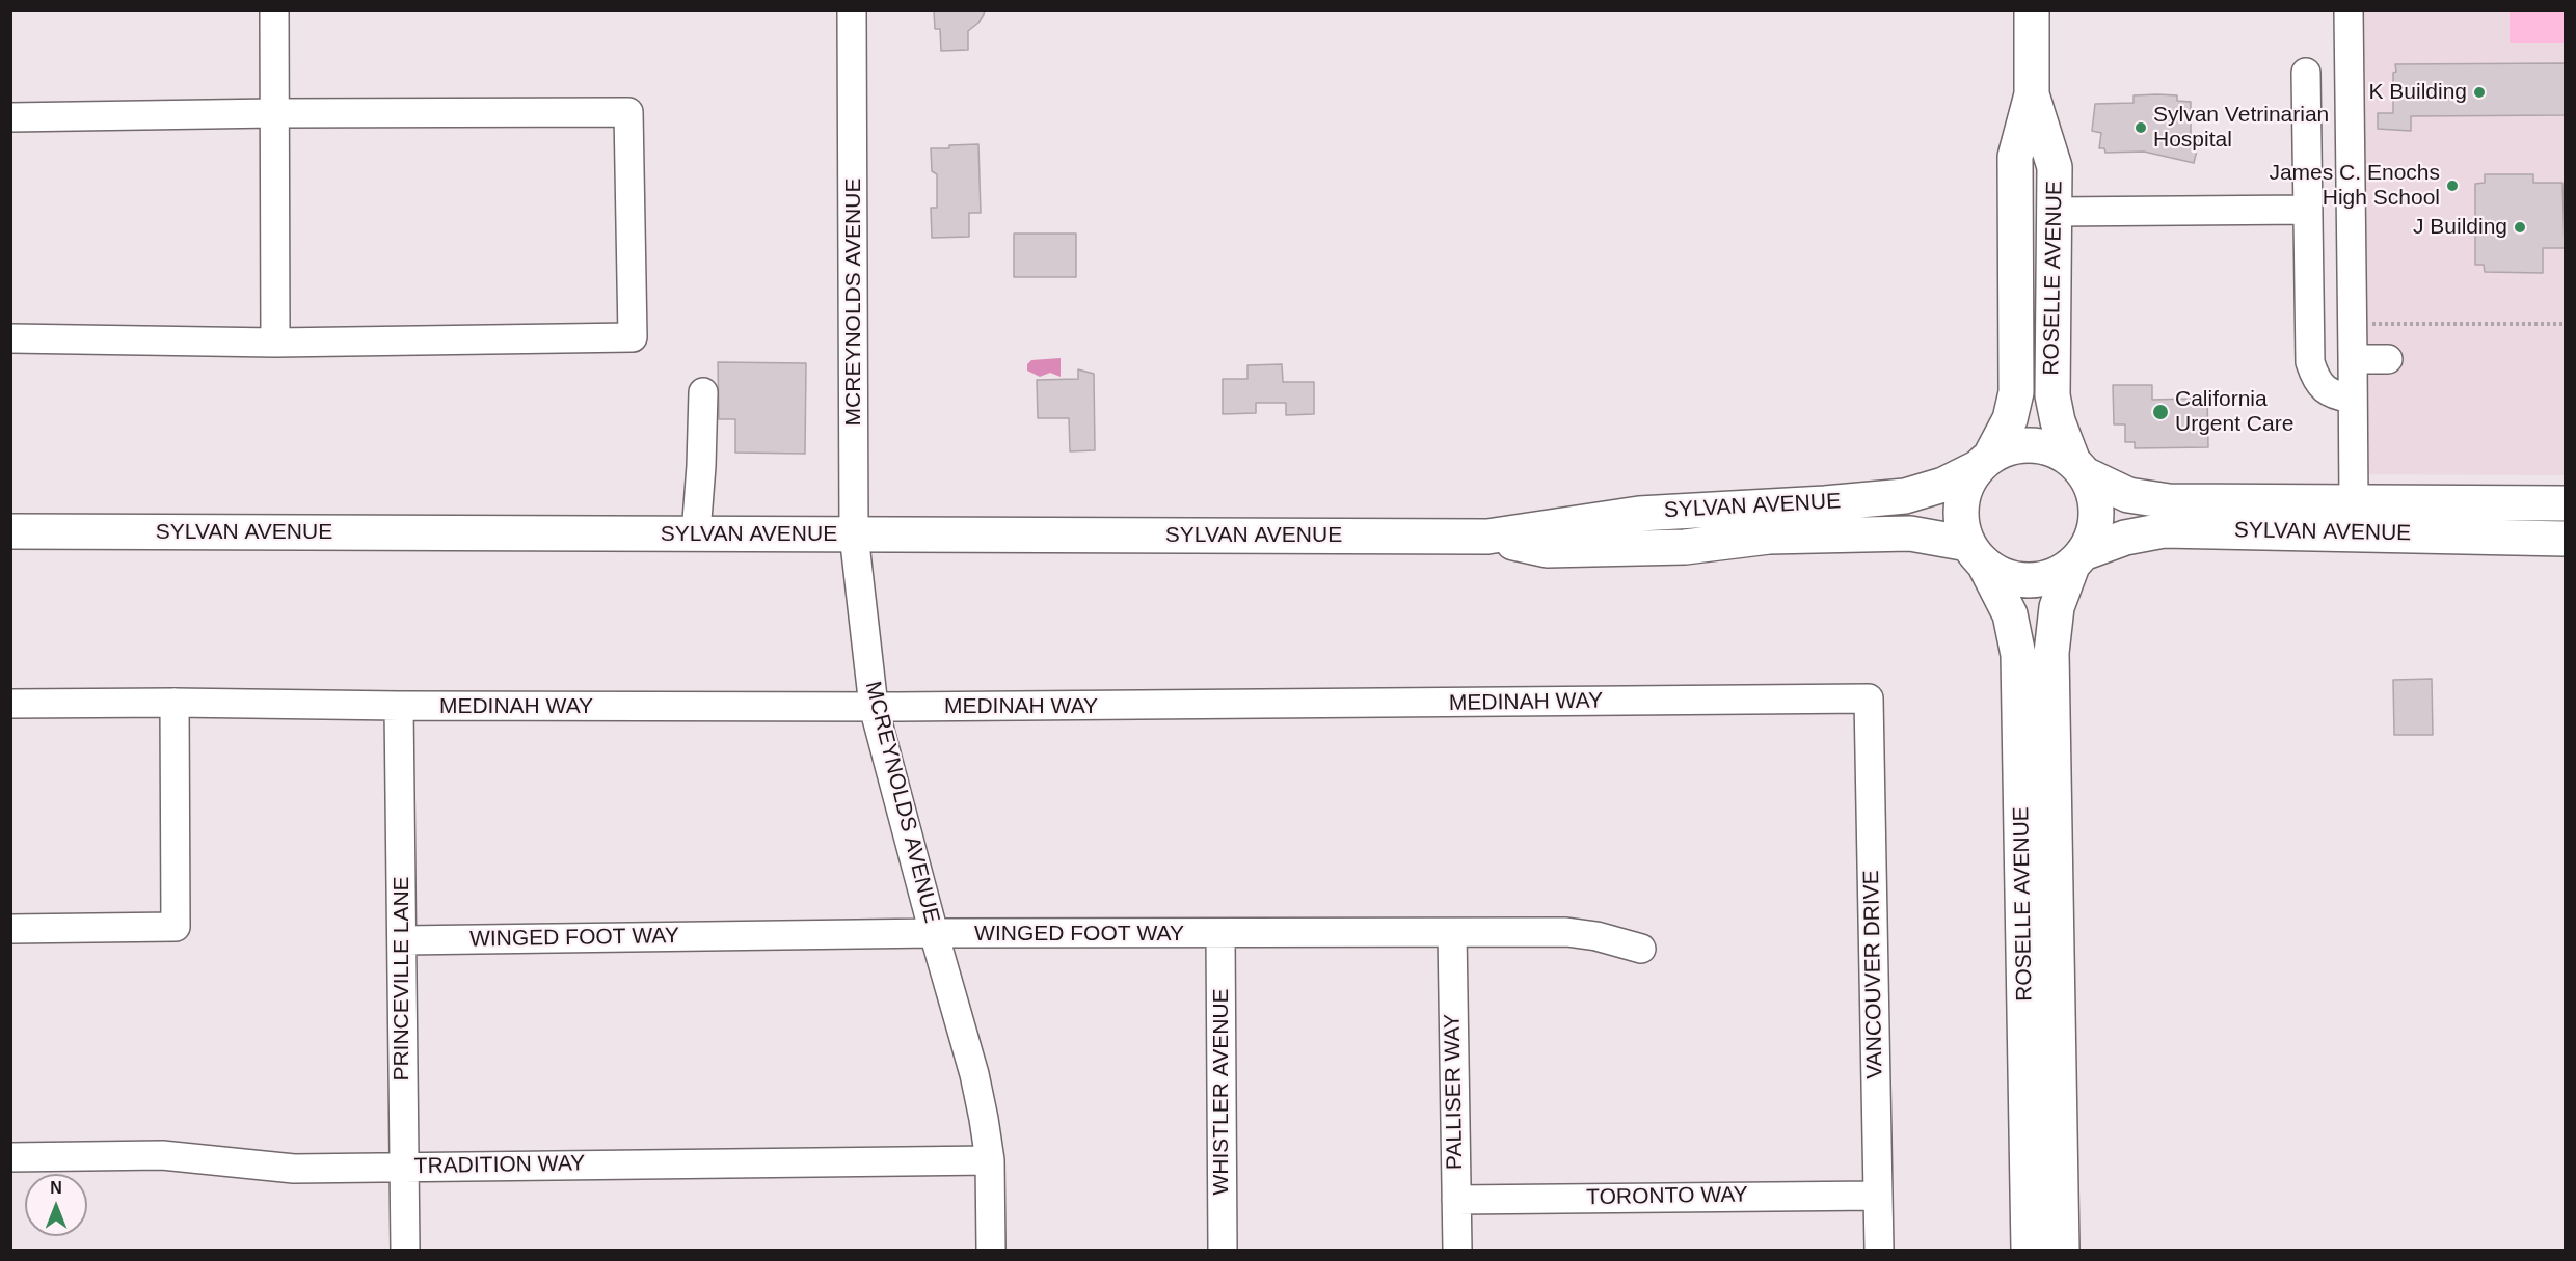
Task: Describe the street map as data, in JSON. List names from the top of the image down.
{
  "streets": {
    "main road": ["ROSELLE AVENUE", "SYLVAN AVENUE"],
    "street": [
      "MCREYNOLDS AVENUE",
      "MEDINAH WAY",
      "WINGED FOOT WAY",
      "VANCOUVER DRIVE",
      "PRINCEVILLE LANE",
      "WHISTLER AVENUE",
      "PALLISER WAY",
      "TRADITION WAY",
      "TORONTO WAY"
    ]
  },
  "crossings": [
    ["ROSELLE AVENUE", "SYLVAN AVENUE"],
    ["MCREYNOLDS AVENUE", "SYLVAN AVENUE"],
    ["MCREYNOLDS AVENUE", "MEDINAH WAY"],
    ["MCREYNOLDS AVENUE", "WINGED FOOT WAY"],
    ["MCREYNOLDS AVENUE", "TRADITION WAY"],
    ["MEDINAH WAY", "VANCOUVER DRIVE"],
    ["MEDINAH WAY", "PRINCEVILLE LANE"],
    ["WINGED FOOT WAY", "PRINCEVILLE LANE"],
    ["WINGED FOOT WAY", "WHISTLER AVENUE"],
    ["WINGED FOOT WAY", "PALLISER WAY"],
    ["VANCOUVER DRIVE", "TORONTO WAY"],
    ["PRINCEVILLE LANE", "TRADITION WAY"],
    ["PALLISER WAY", "TORONTO WAY"]
  ],
  "places": [
    "K Building",
    "Sylvan Vetrinarian Hospital",
    "James C. Enochs High School",
    "J Building",
    "California Urgent Care"
  ],
  "north": "top"
}
